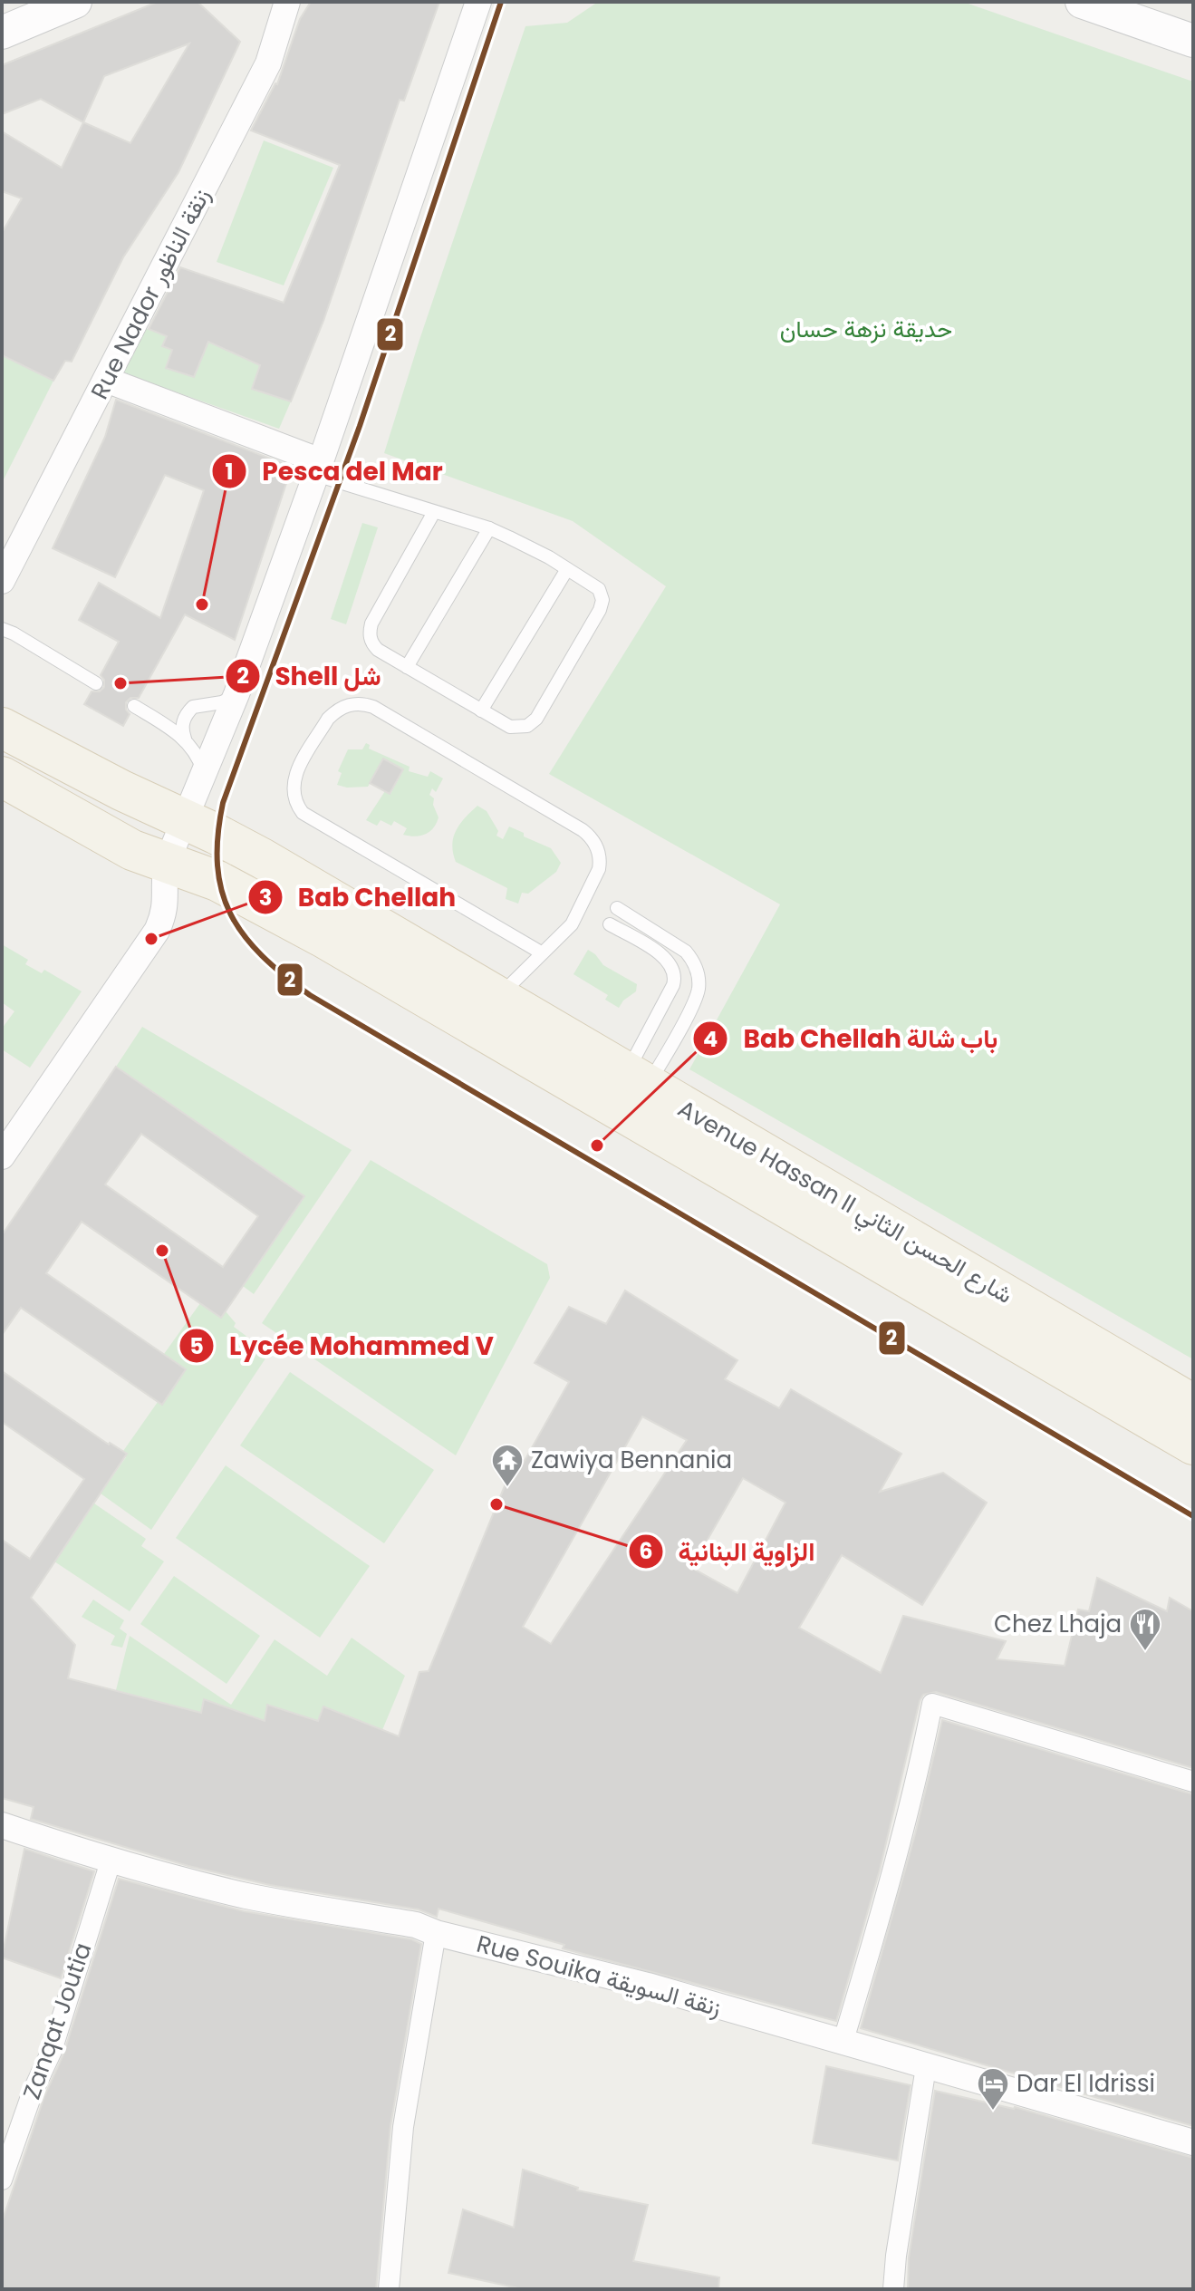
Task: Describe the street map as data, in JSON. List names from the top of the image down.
{
  "streets": {
    "main road": ["Avenue Hassan II شارع الحسن الثاني"],
    "street": ["Rue Nador زنقة الناظور", "Rue Souika زنقة السويقة", "Zanqat Joutia"]
  },
  "crossings": [
    ["Rue Souika زنقة السويقة", "Zanqat Joutia"]
  ],
  "parks": ["حديقة نزهة حسان"],
  "places": {
    "other": [
      "Pesca del Mar",
      "Shell شل",
      "Bab Chellah",
      "Bab Chellah باب شالة",
      "Lycée Mohammed V",
      "الزاوية البنانية"
    ],
    "temple": ["Zawiya Bennania"],
    "restaurant": ["Chez Lhaja"],
    "hotel": ["Dar El Idrissi"]
  },
  "lines": ["transit line 2"]
}
